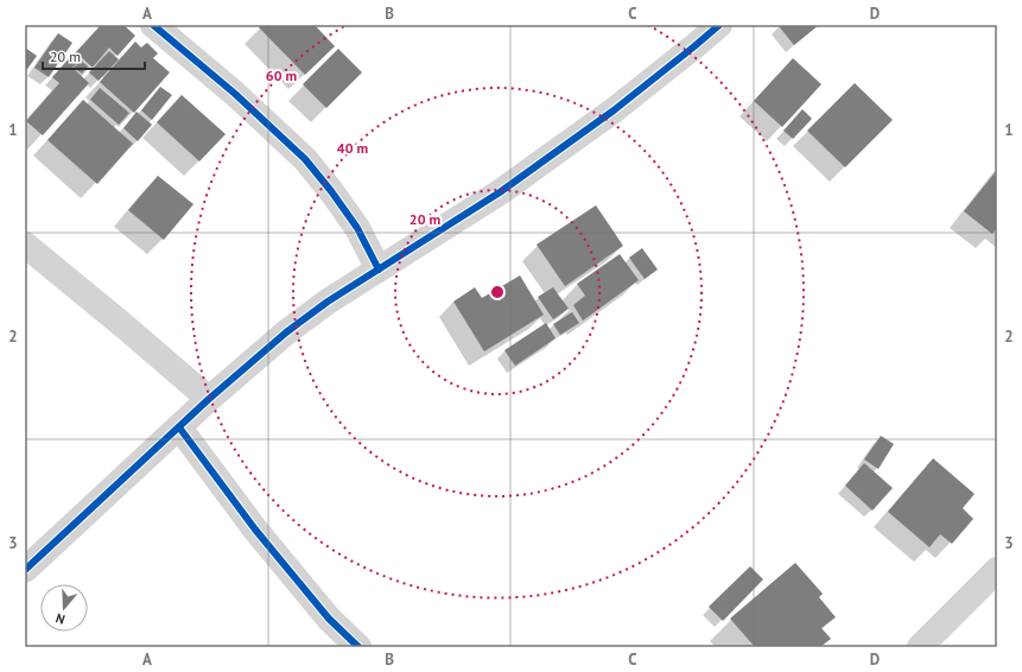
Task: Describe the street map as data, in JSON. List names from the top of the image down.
{
  "scale_bar": "20 m",
  "north": "bottom",
  "grid": {
    "columns": [
      "A",
      "B",
      "C",
      "D"
    ],
    "rows": ["1", "2", "3"]
  },
  "rings": ["60 m", "40 m", "20 m"]
}
